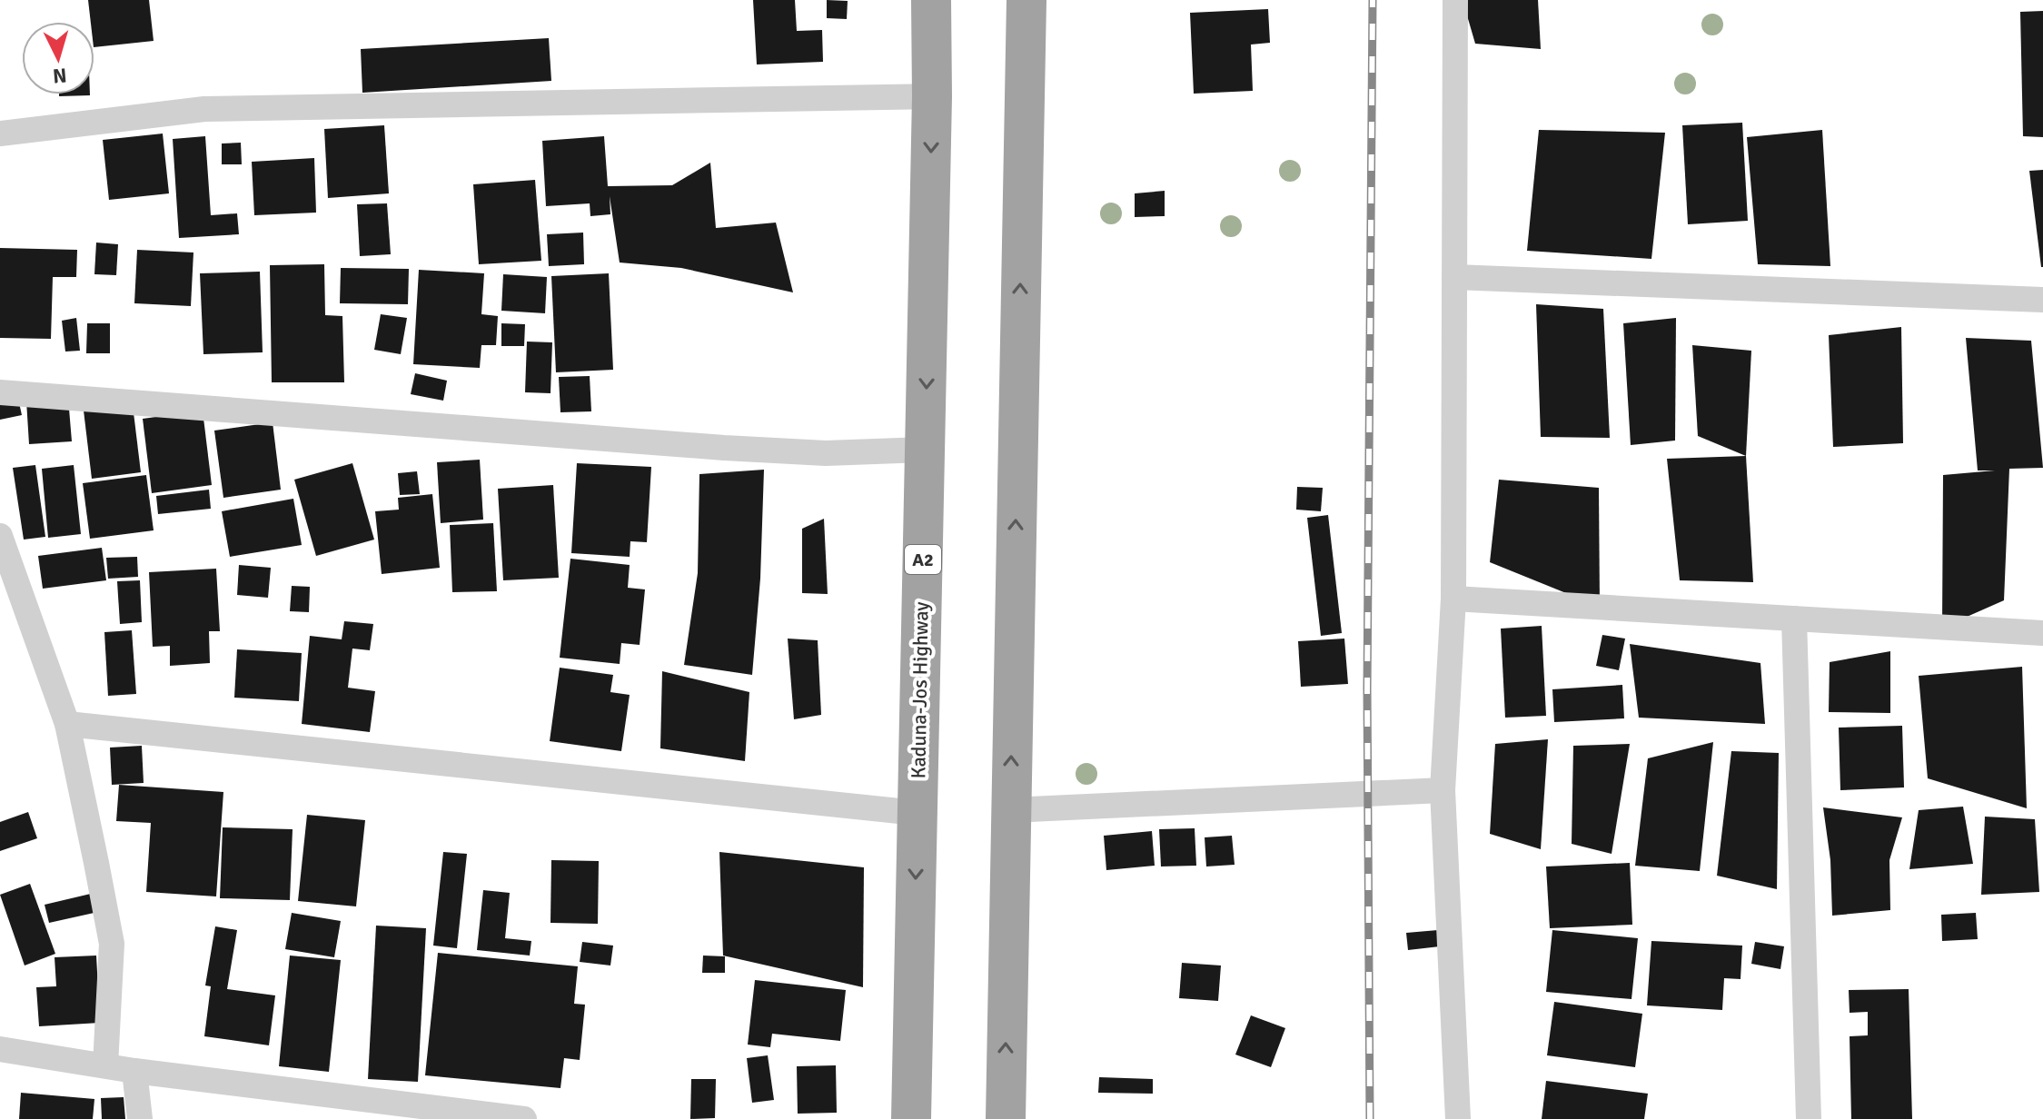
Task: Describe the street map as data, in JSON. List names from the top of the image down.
{
  "streets": {
    "highway": ["A2", "Kaduna-Jos Highway"]
  },
  "north": "bottom"
}
